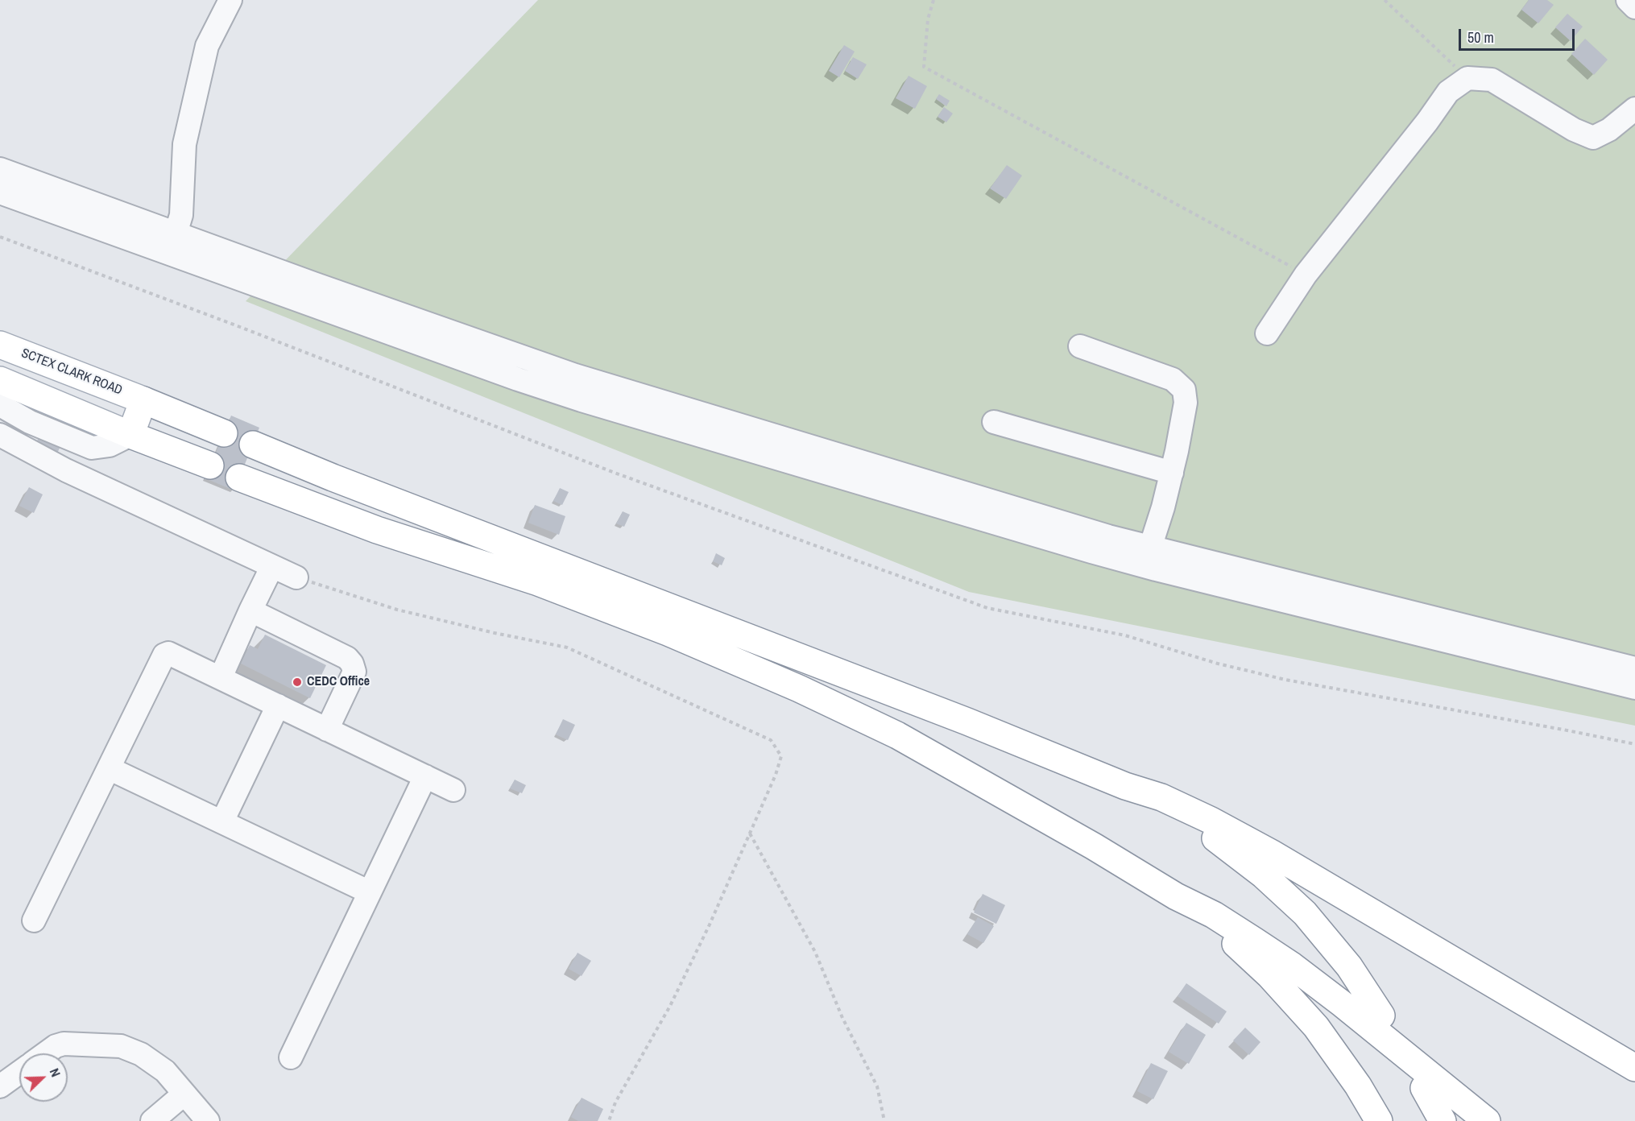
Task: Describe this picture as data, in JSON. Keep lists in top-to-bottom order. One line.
{"streets":{"main road":["SCTEX CLARK ROAD"]},"places":["CEDC Office"],"scale_bar":"50 m","north":"top right"}
